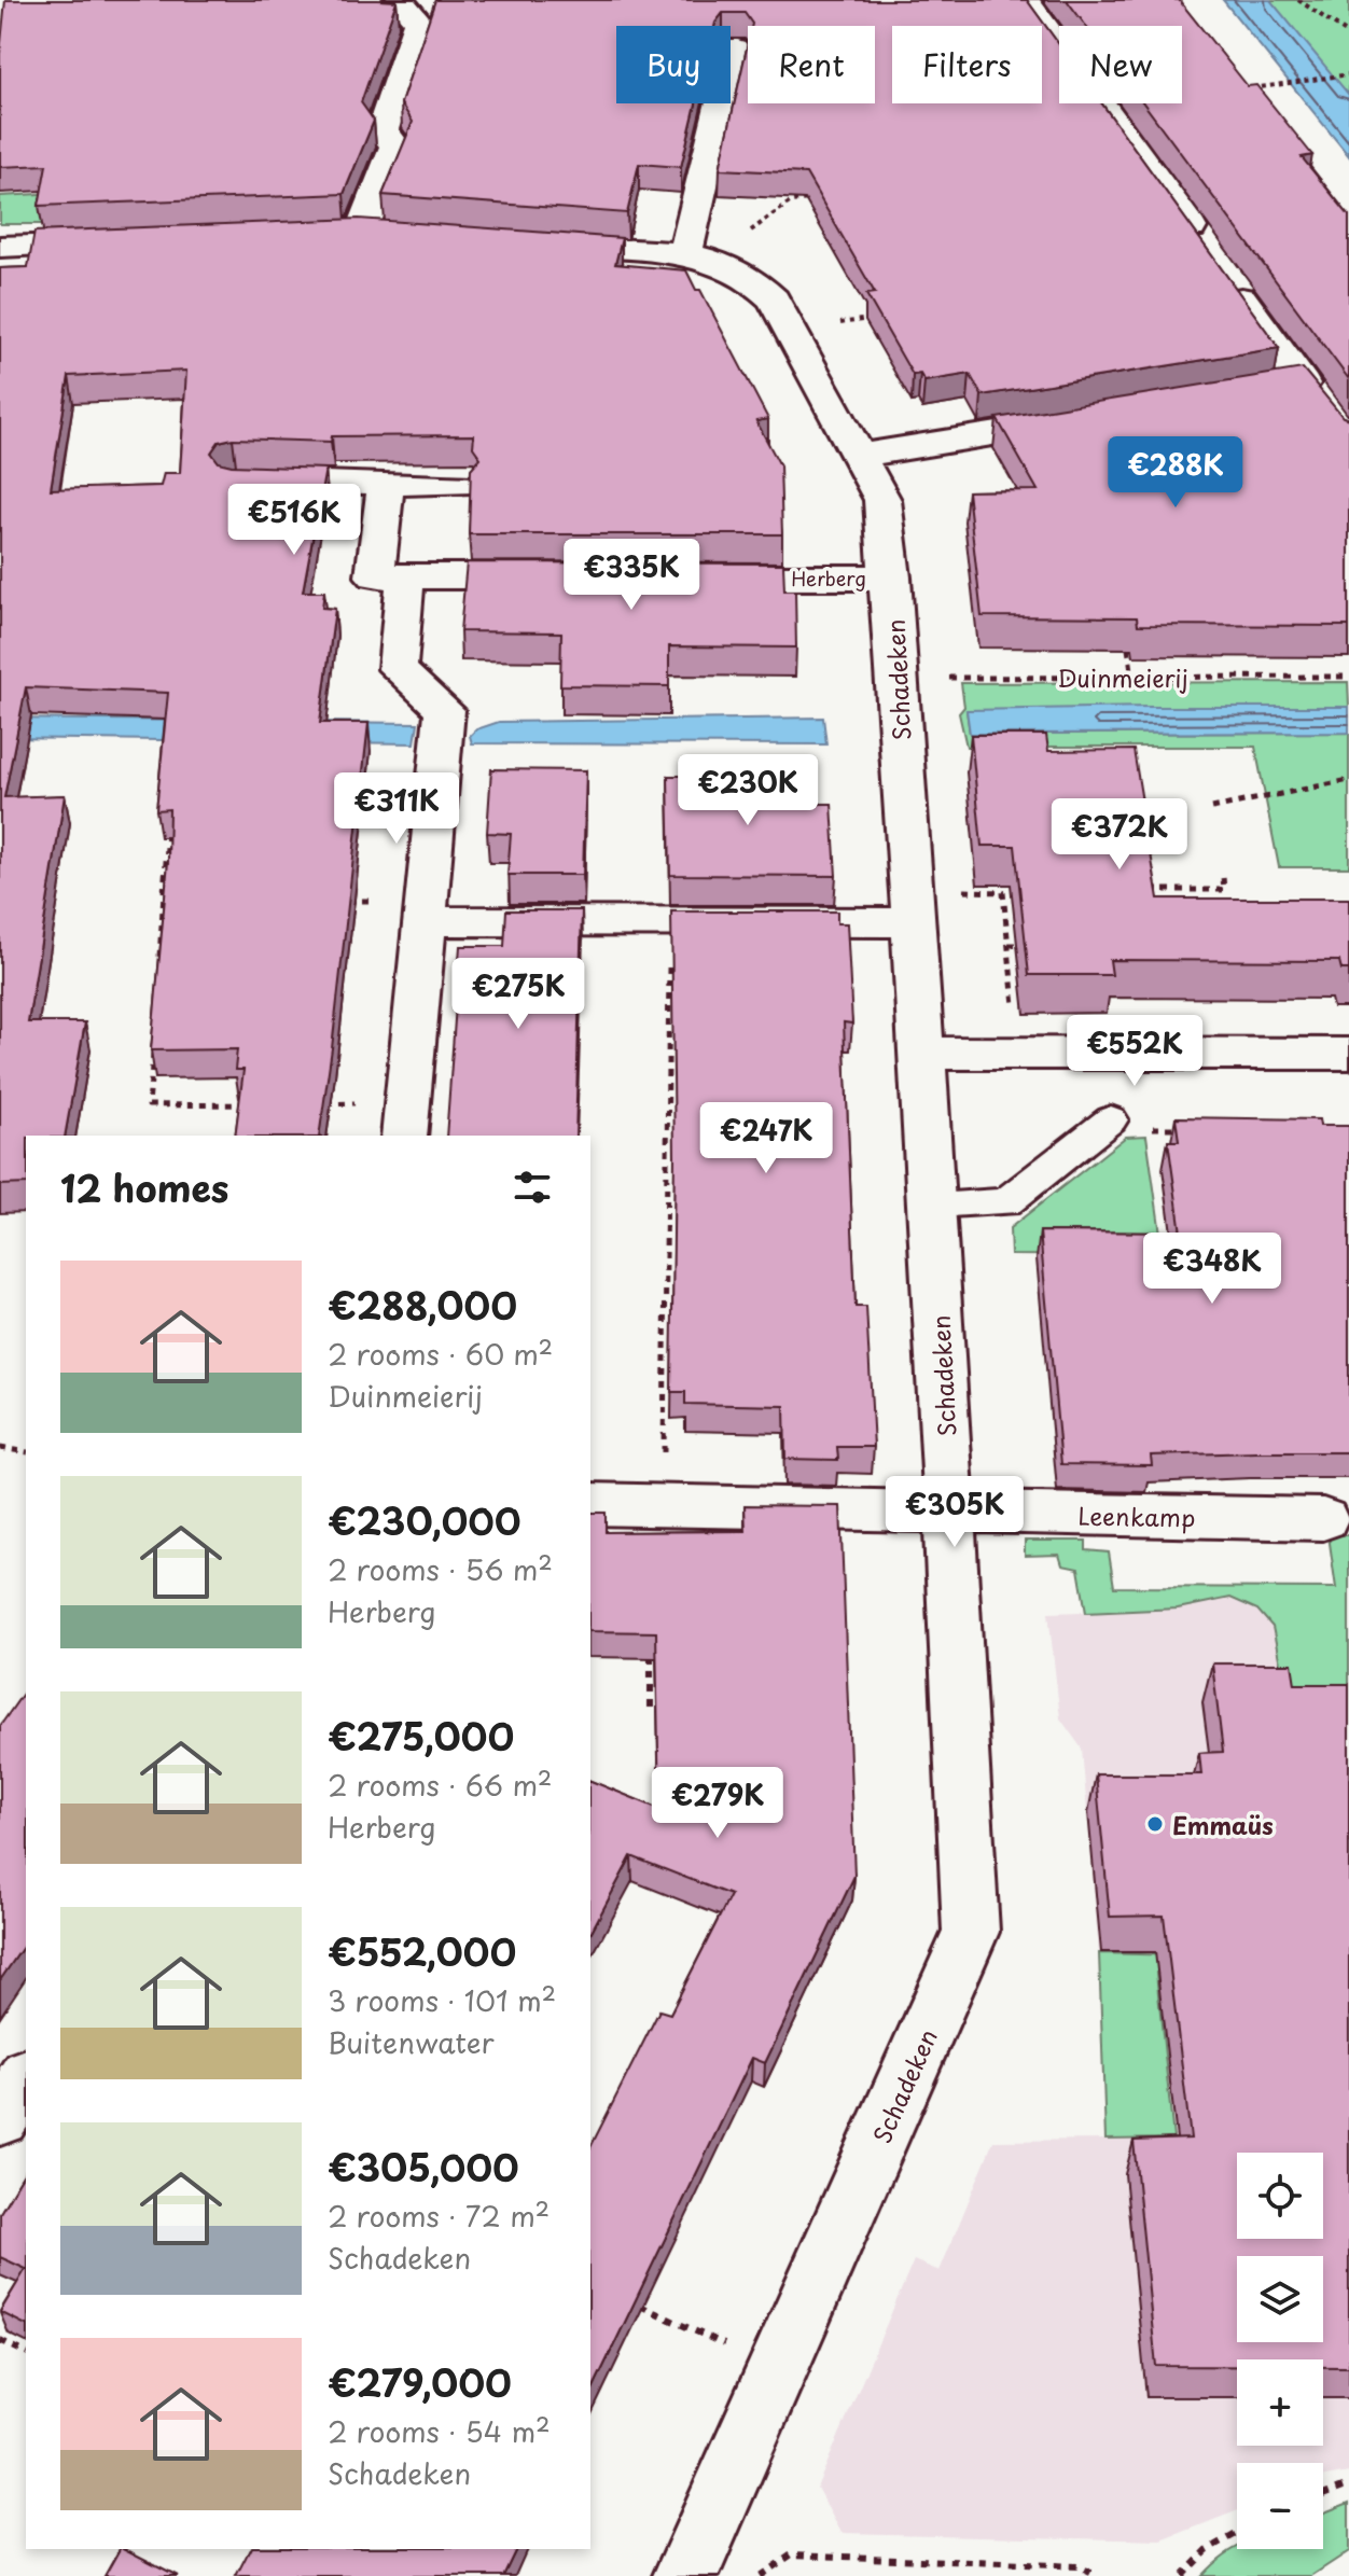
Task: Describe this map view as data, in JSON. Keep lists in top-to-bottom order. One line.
{"streets":{"street":["Herberg","Schadeken","Leenkamp"],"path":["Duinmeierij"]},"crossings":[["Herberg","Schadeken"],["Duinmeierij","Schadeken"],["Schadeken","Leenkamp"]],"places":["Emmaüs"],"page":{"chip":["Buy","Rent","Filters","New"],"price":["€288K","€516K","€335K","€230K","€311K","€372K","€275K","€552K","€247K","€348K","€305K","€279K"],"heading":"12 homes","list":[{"name":"€288,000","note":"2 rooms · 60 m² · Duinmeierij"},{"name":"€230,000","note":"2 rooms · 56 m² · Herberg"},{"name":"€275,000","note":"2 rooms · 66 m² · Herberg"},{"name":"€552,000","note":"3 rooms · 101 m² · Buitenwater"},{"name":"€305,000","note":"2 rooms · 72 m² · Schadeken"},{"name":"€279,000","note":"2 rooms · 54 m² · Schadeken"}],"map_buttons":["+","−"]}}
